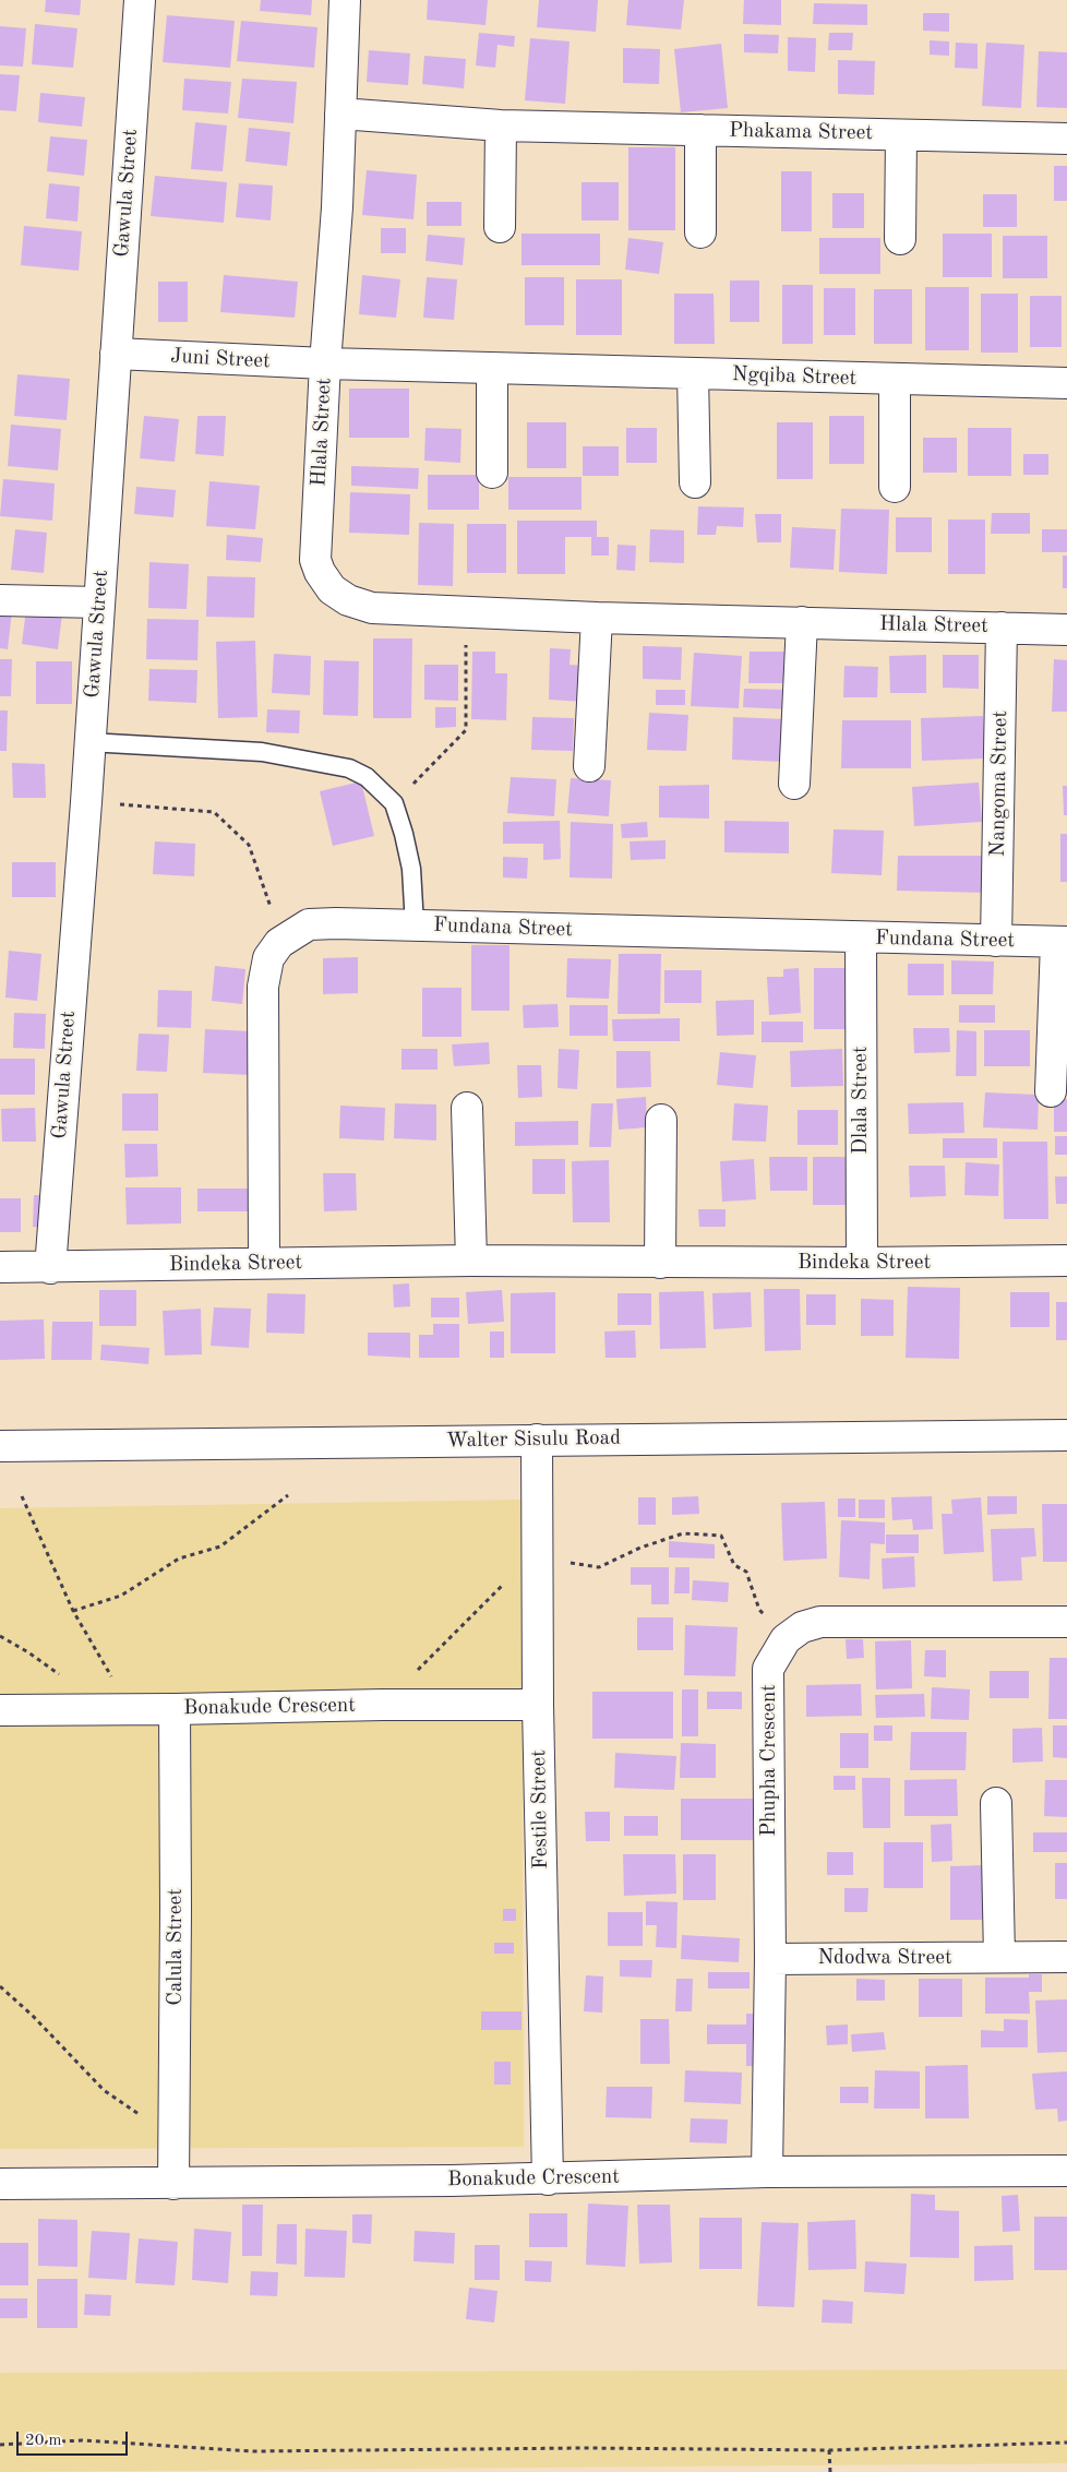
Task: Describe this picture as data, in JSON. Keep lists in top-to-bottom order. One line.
{"streets":{"street":["Phakama Street","Gawula Street","Juni Street","Ngqiba Street","Hlala Street","Nangoma Street","Fundana Street","Dlala Street","Bindeka Street","Walter Sisulu Road","Bonakude Crescent","Phupha Crescent","Festile Street","Calula Street","Ndodwa Street"]},"crossings":[["Phakama Street","Hlala Street"],["Gawula Street","Juni Street"],["Gawula Street","Bindeka Street"],["Juni Street","Ngqiba Street"],["Juni Street","Hlala Street"],["Ngqiba Street","Hlala Street"],["Hlala Street","Nangoma Street"],["Nangoma Street","Fundana Street"],["Fundana Street","Dlala Street"],["Fundana Street","Bindeka Street"],["Dlala Street","Bindeka Street"],["Walter Sisulu Road","Festile Street"],["Bonakude Crescent","Phupha Crescent"],["Bonakude Crescent","Festile Street"],["Bonakude Crescent","Calula Street"],["Phupha Crescent","Ndodwa Street"]],"scale_bar":"20 m"}
